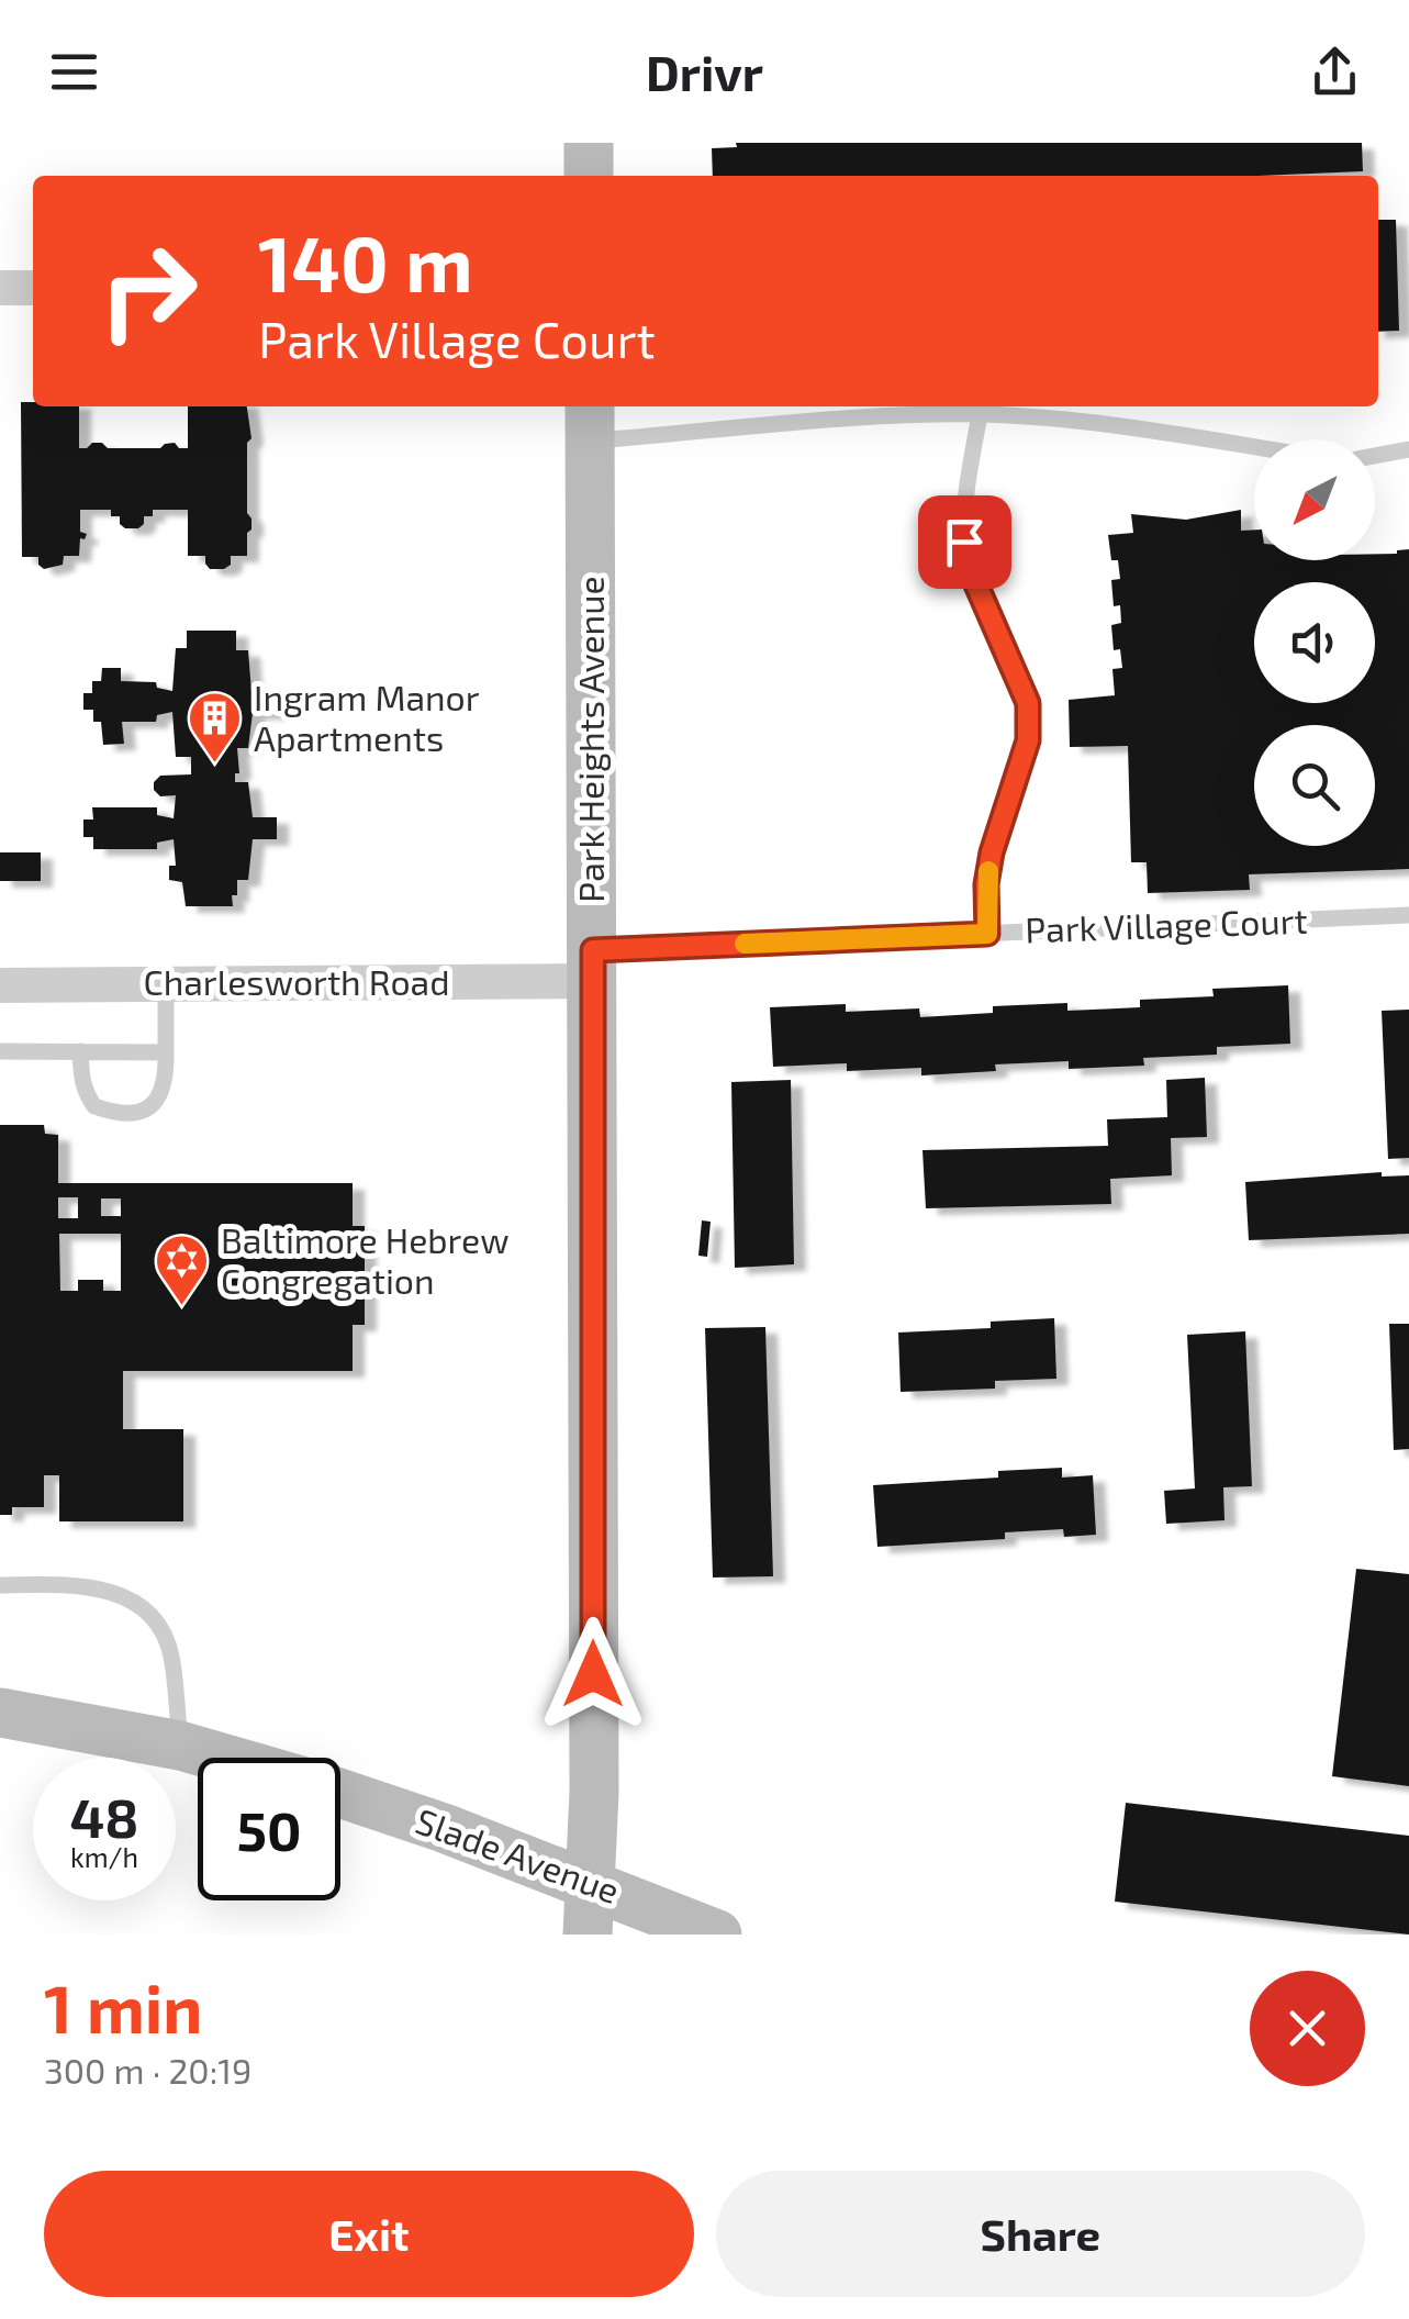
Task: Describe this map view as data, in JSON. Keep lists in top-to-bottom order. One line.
{"streets":{"main road":["Park Heights Avenue","Slade Avenue"],"street":["Charlesworth Road"],"lane":["Park Village Court"]},"crossings":[["Park Heights Avenue","Park Village Court"],["Park Heights Avenue","Charlesworth Road"],["Park Heights Avenue","Slade Avenue"],["Park Village Court","Charlesworth Road"]],"places":{"building":["Ingram Manor Apartments"],"synagogue":["Baltimore Hebrew Congregation"]},"north":"bottom left","page":{"header":"Drivr","turn":["140 m","Park Village Court"],"speed":"48 km/h","limit":"50","heading":["1 min","300 m · 20:19"],"buttons":["Exit","Share"]}}
